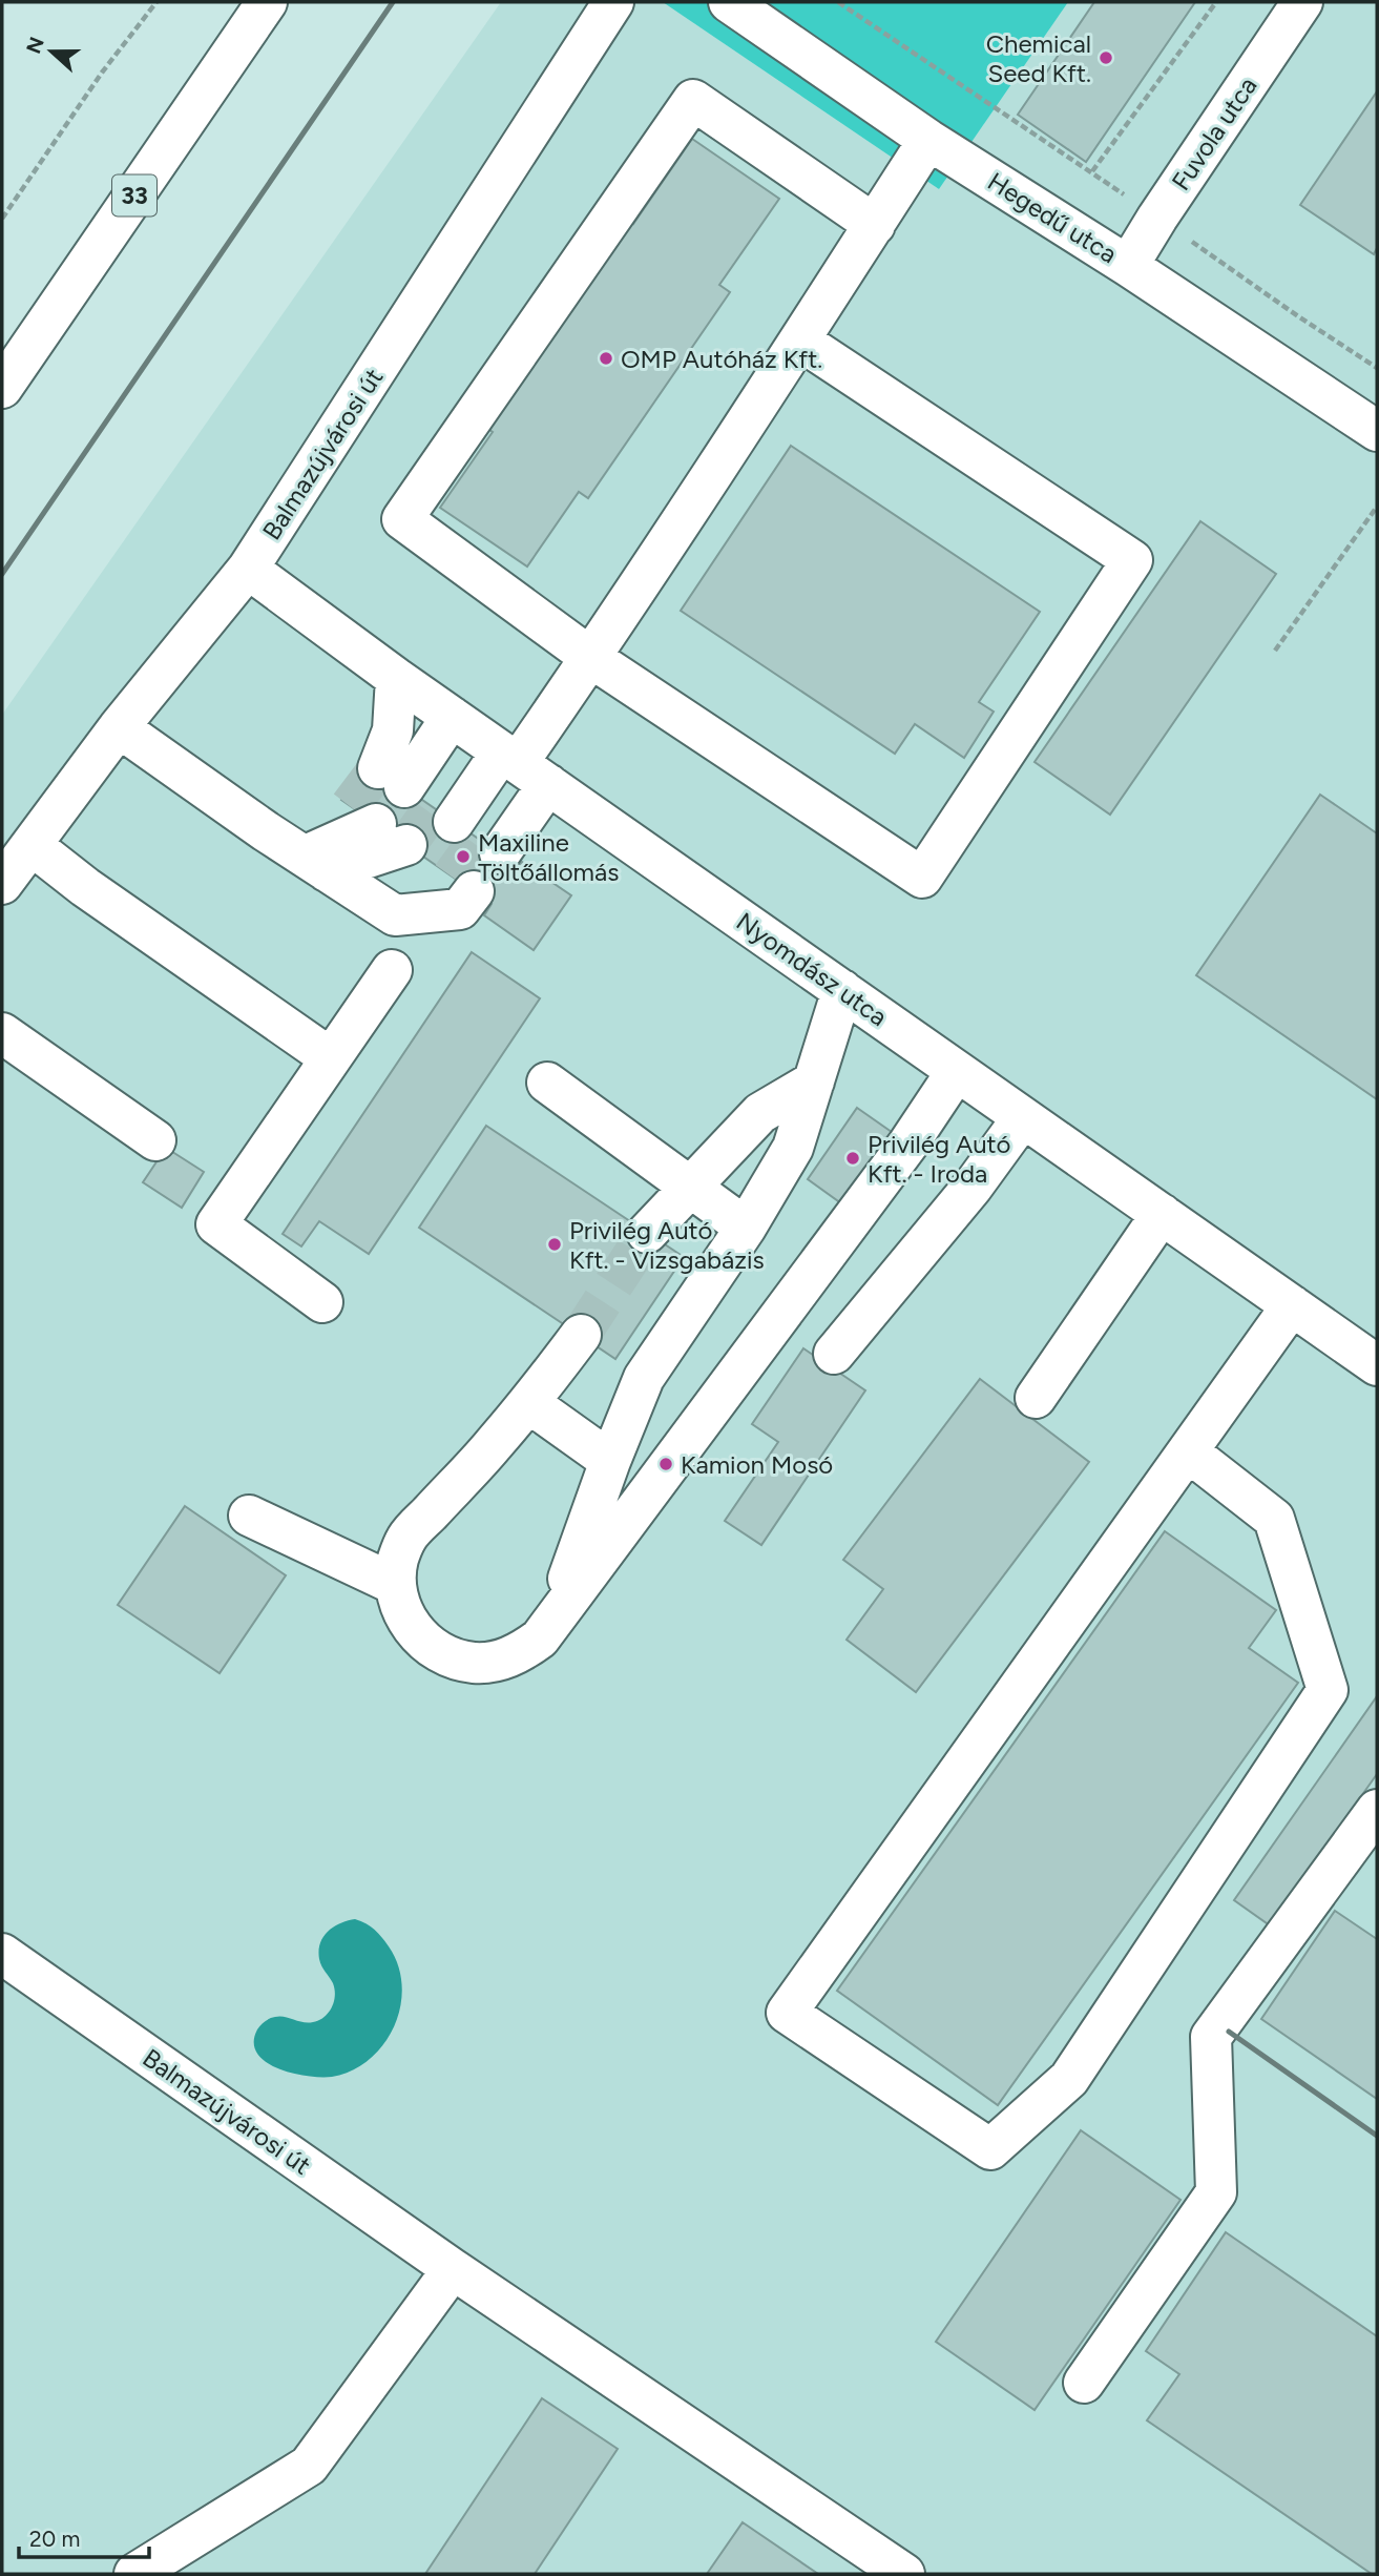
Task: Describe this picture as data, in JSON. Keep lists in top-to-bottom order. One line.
{"streets":{"street":["Fuvola utca","33","Hegedű utca","Balmazújvárosi út","Nyomdász utca"]},"crossings":[["Fuvola utca","Hegedű utca"],["Balmazújvárosi út","Nyomdász utca"]],"places":["Chemical Seed Kft.","OMP Autóház Kft.","Maxiline Töltőállomás","Privilég Autó Kft. - Iroda","Privilég Autó Kft. - Vizsgabázis","Kamion Mosó"],"scale_bar":"20 m","north":"left"}
